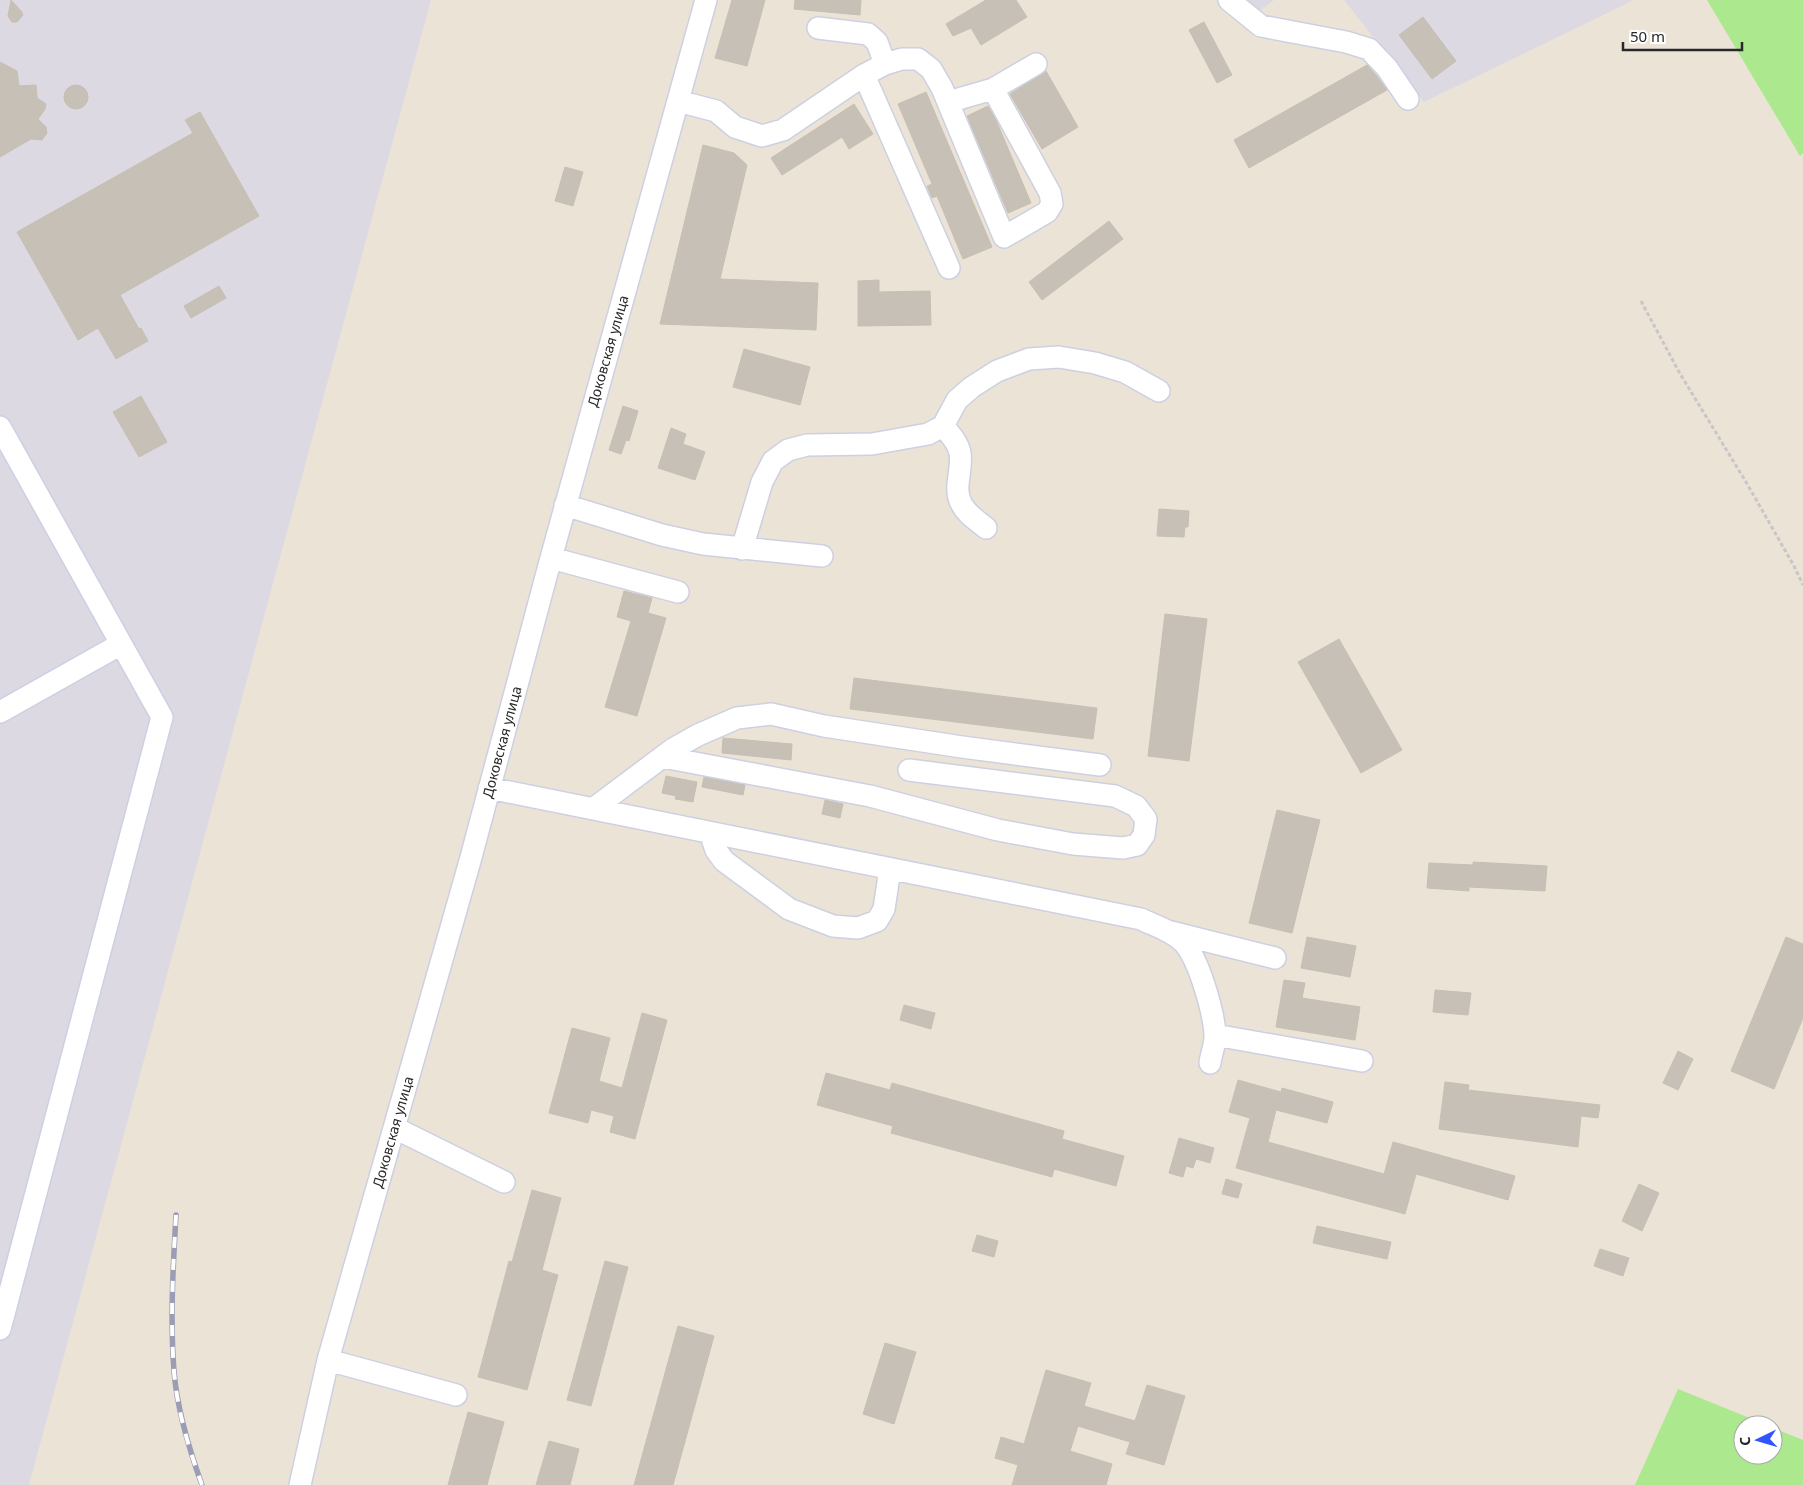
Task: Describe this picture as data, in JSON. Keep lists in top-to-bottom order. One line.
{"streets":{"street":["Доковская улица"]},"scale_bar":"50 m","north":"left"}
